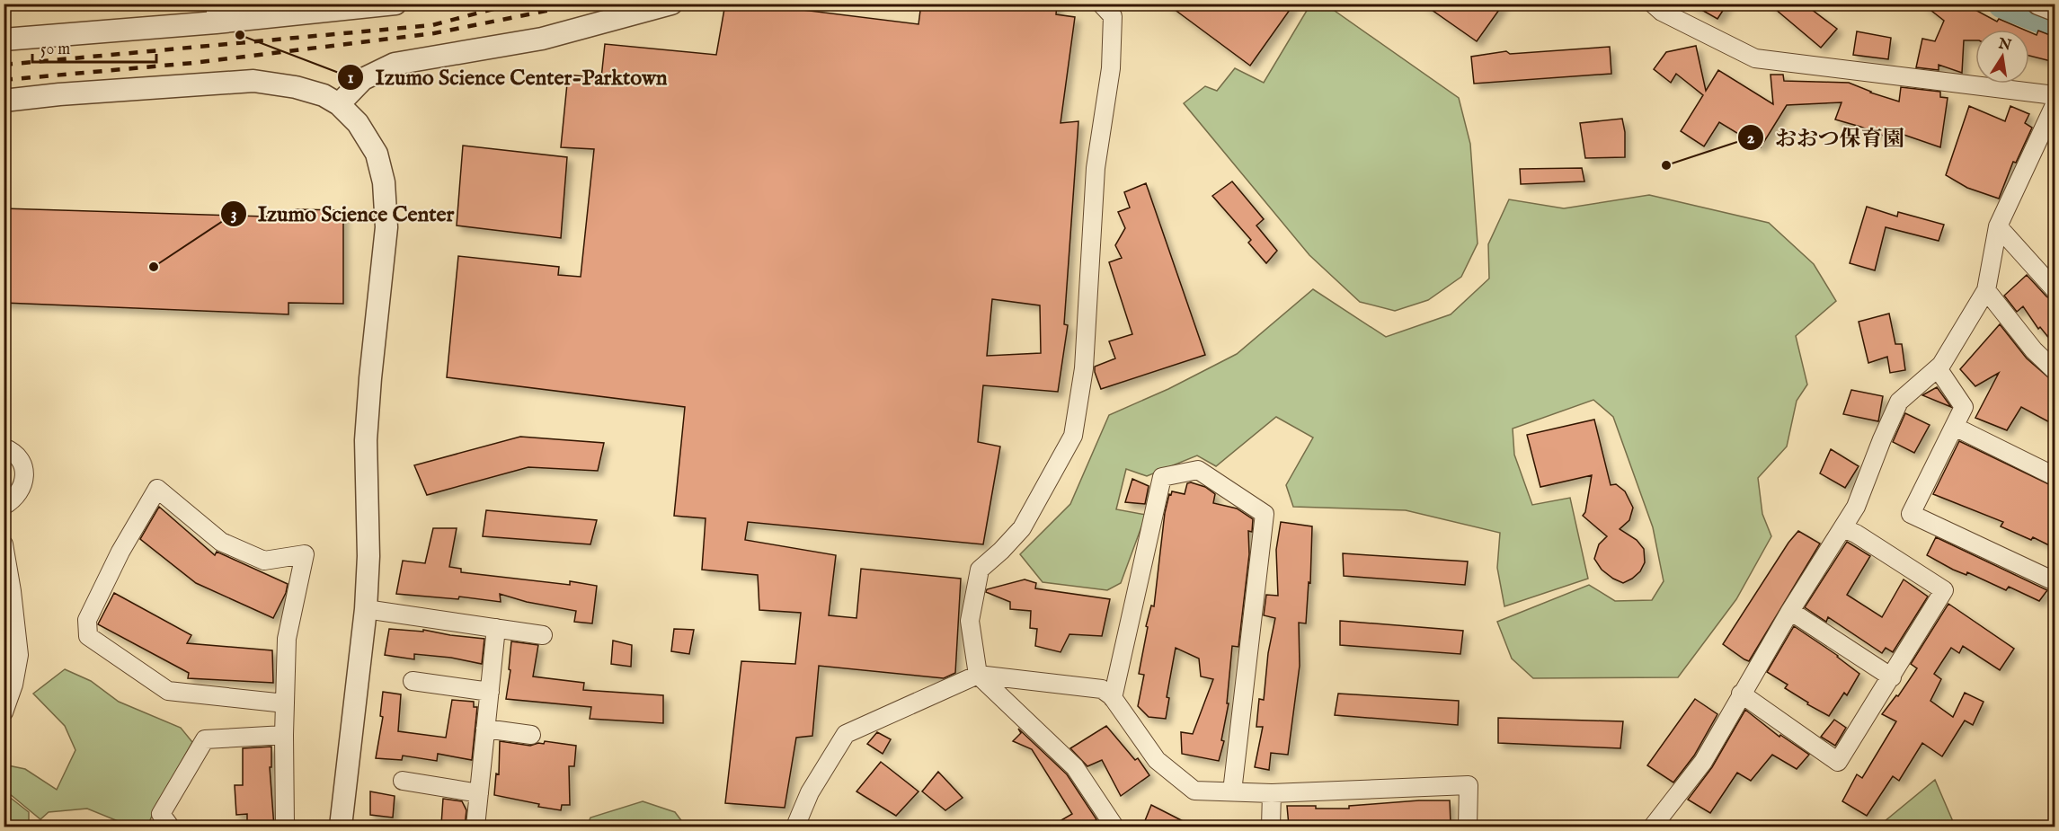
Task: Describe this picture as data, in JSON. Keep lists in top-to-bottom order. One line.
{"places":["Izumo Science Center-Parktown","おおつ保育園","Izumo Science Center"],"scale_bar":"50 m","north":"top"}
